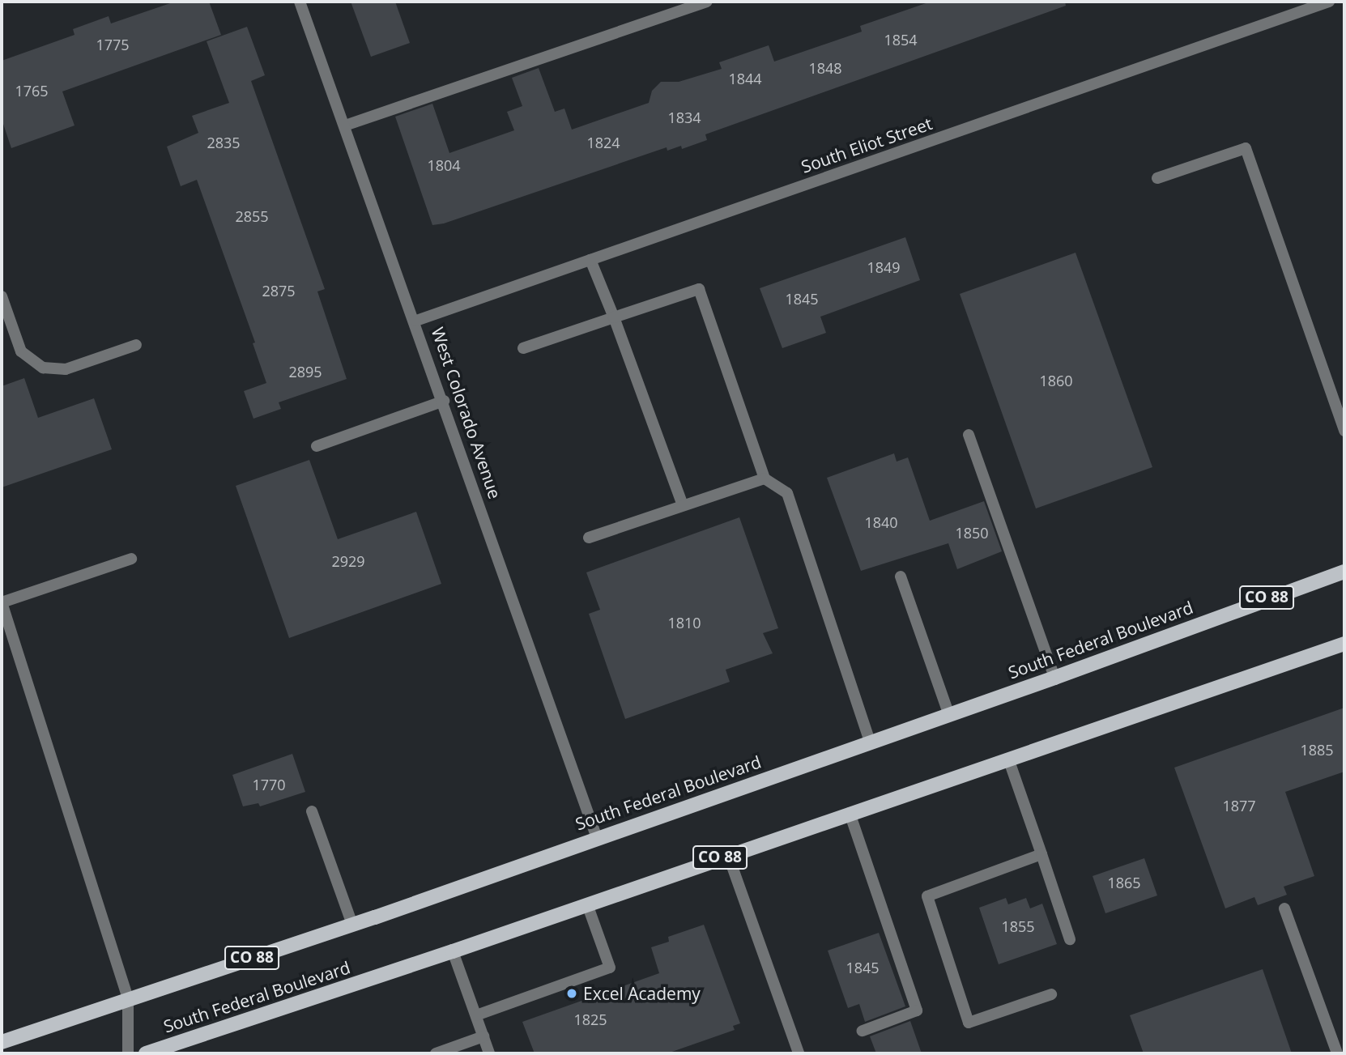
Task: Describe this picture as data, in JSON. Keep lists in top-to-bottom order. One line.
{"streets":{"main road":["CO 88","South Federal Boulevard"],"street":["South Eliot Street","West Colorado Avenue"]},"crossings":[["South Eliot Street","West Colorado Avenue"],["West Colorado Avenue","South Federal Boulevard"]],"places":["Excel Academy"],"house_numbers":["1854","1775","1848","1844","1765","1834","2835","1824","1804","2855","1849","2875","1845","2895","1860","1840","1850","2929","1810","1885","1770","1877","1865","1855","1845","1825"]}
